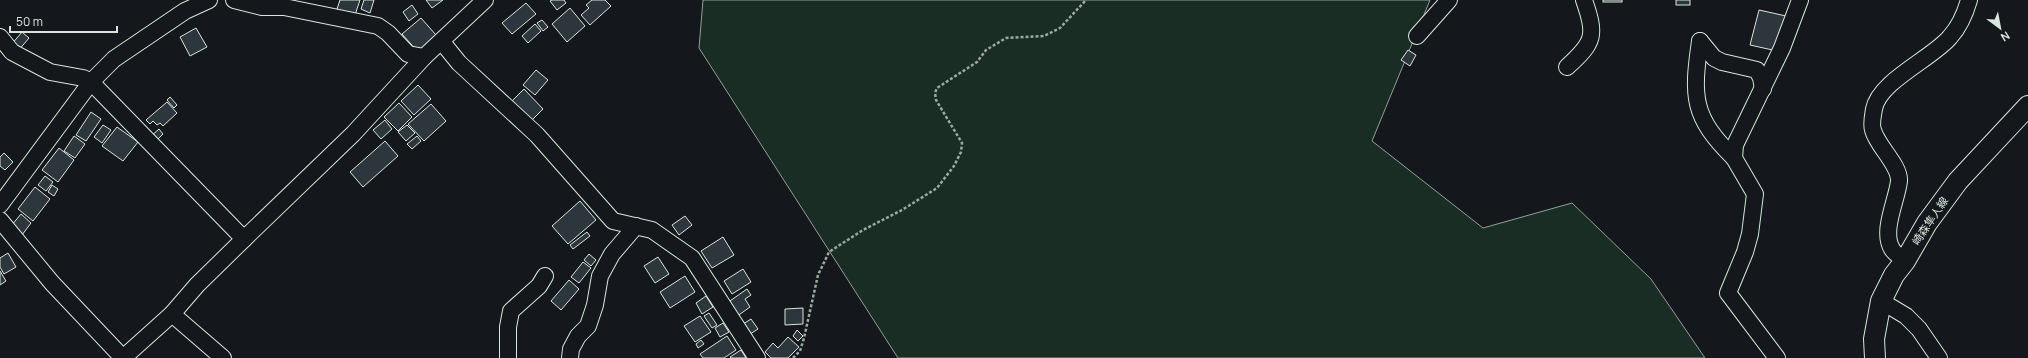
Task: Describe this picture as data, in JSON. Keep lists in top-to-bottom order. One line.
{"streets":{"main road":["崎森隼人線"]},"scale_bar":"50 m","north":"bottom right"}
